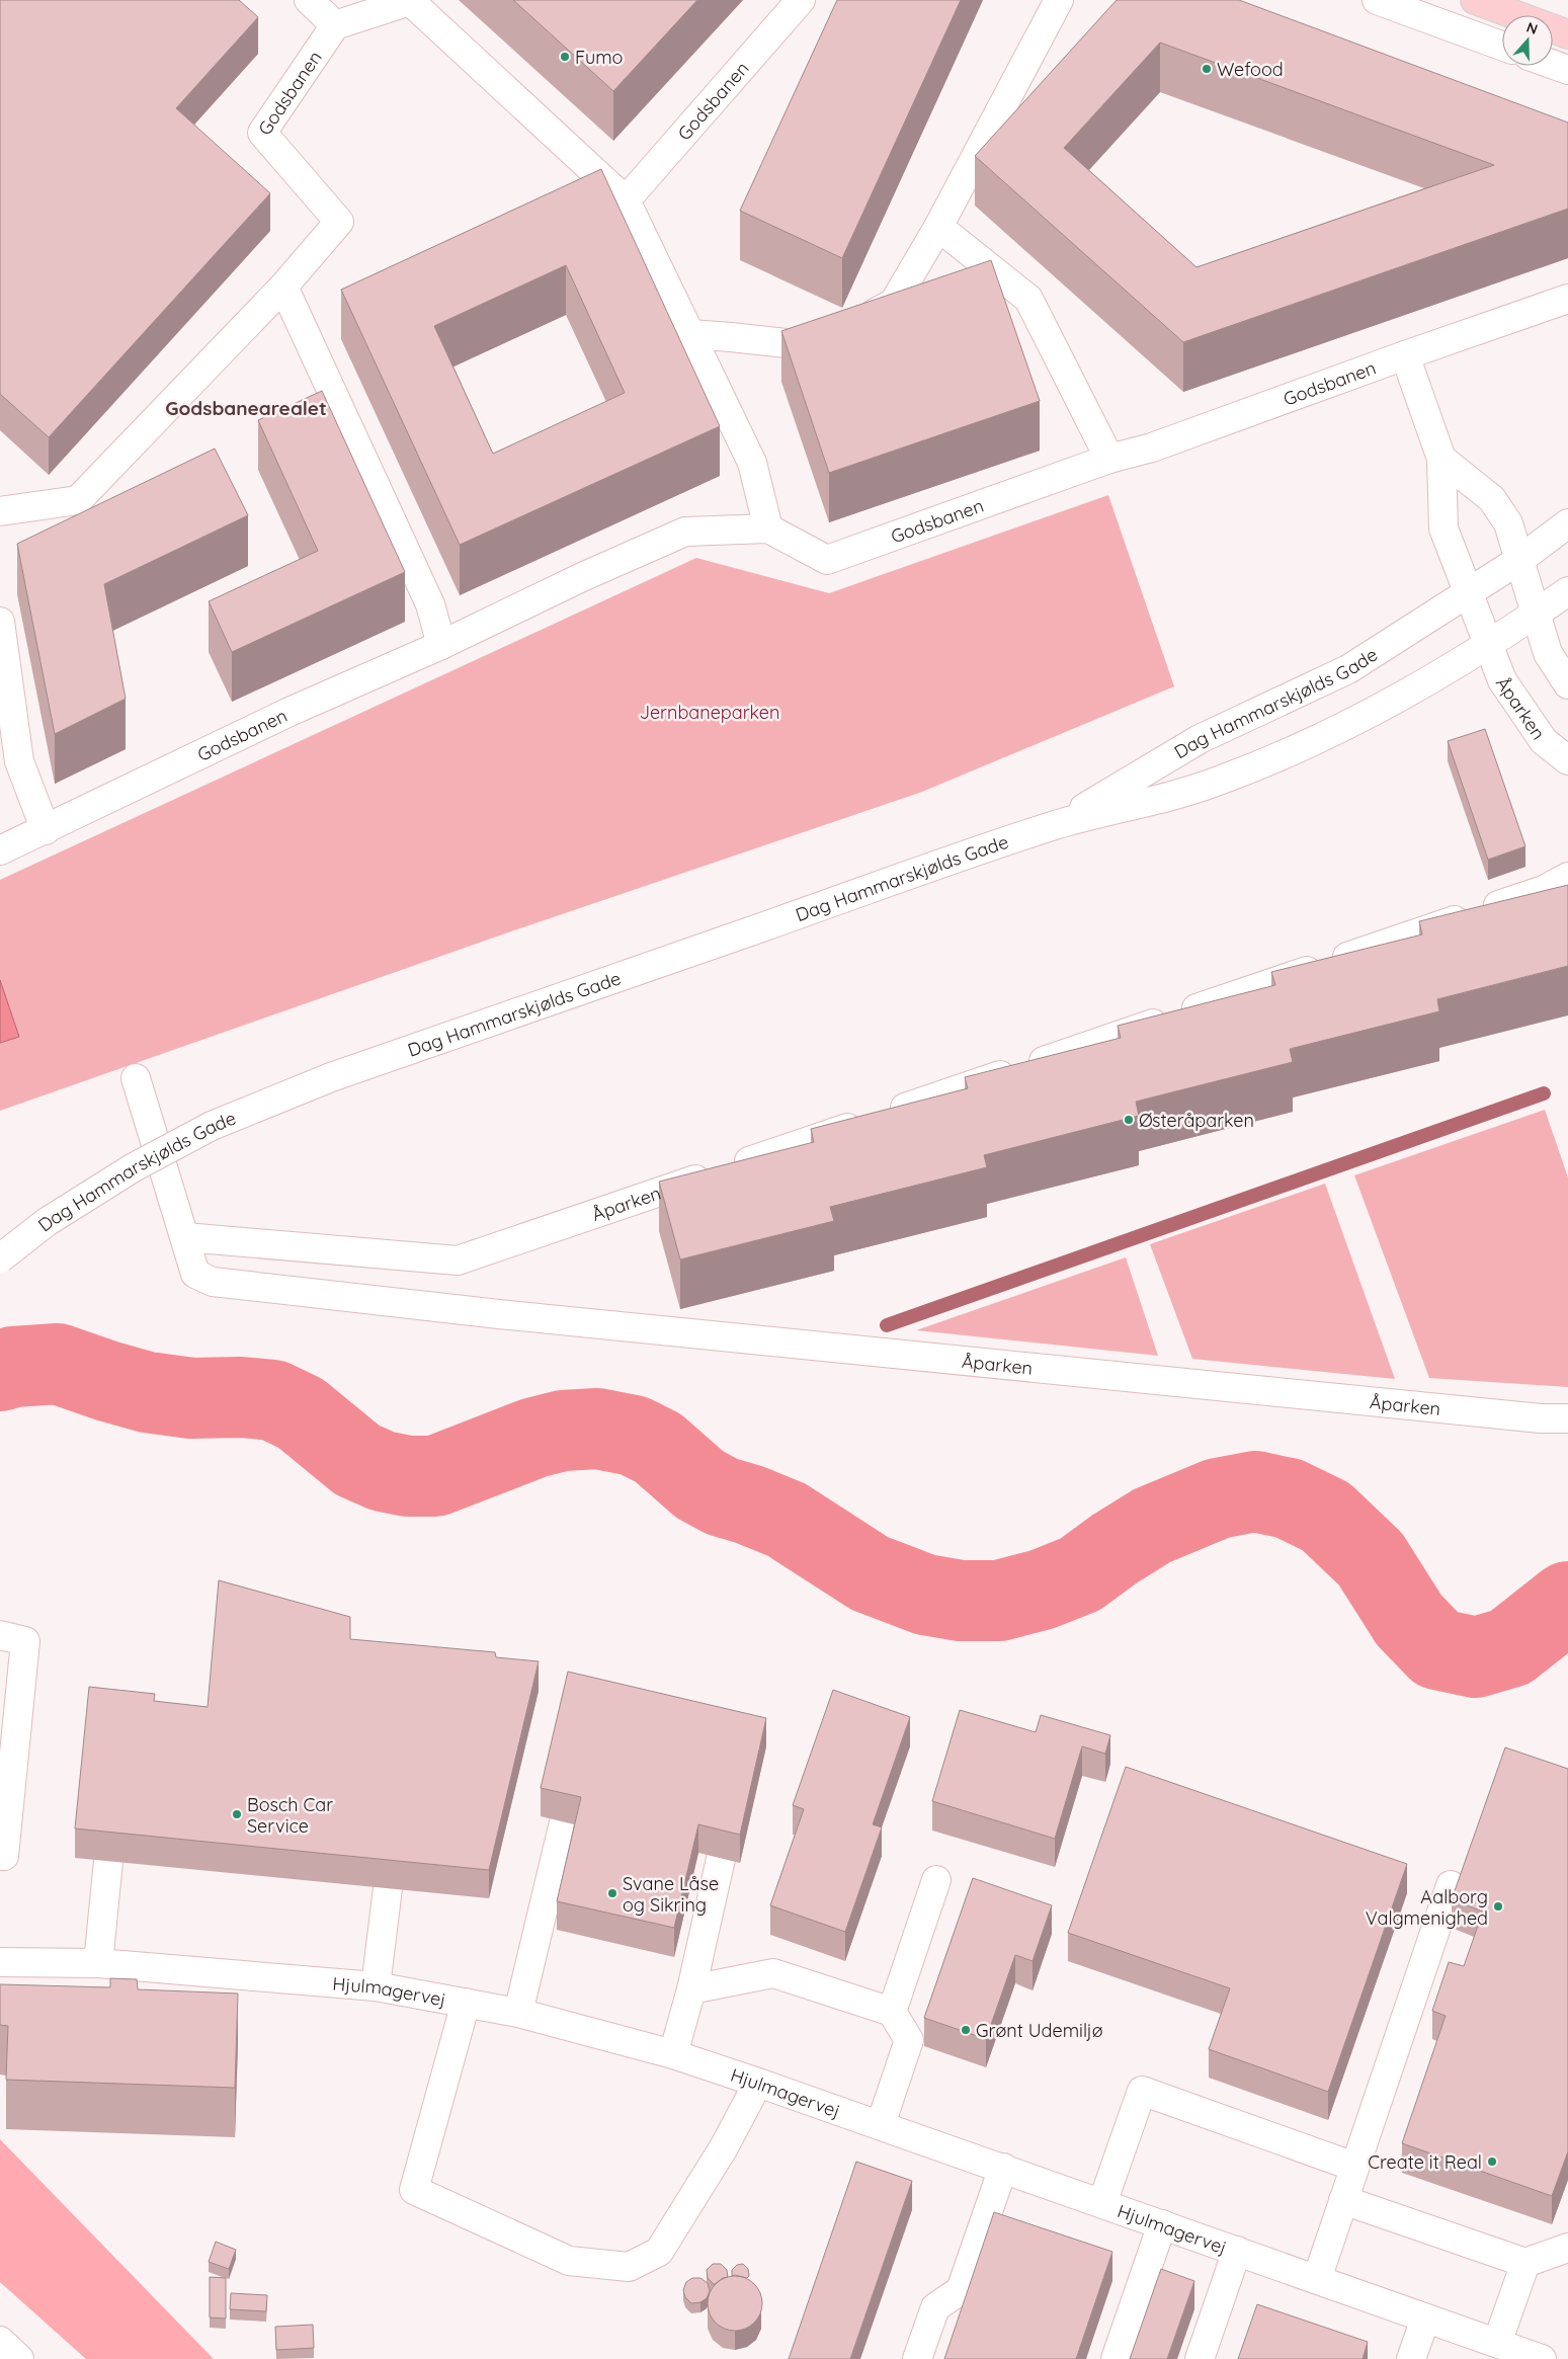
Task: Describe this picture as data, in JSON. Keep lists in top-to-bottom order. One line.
{"streets":{"street":["Godsbanen","Dag Hammarskjølds Gade","Åparken","Hjulmagervej"]},"crossings":[["Dag Hammarskjølds Gade","Åparken"]],"districts":["Godsbanearealet"],"parks":["Jernbaneparken"],"places":["Fumo","Wefood","Østeråparken","Bosch Car Service","Svane Låse og Sikring","Aalborg Valgmenighed","Grønt Udemiljø","Create it Real"],"north":"top"}
